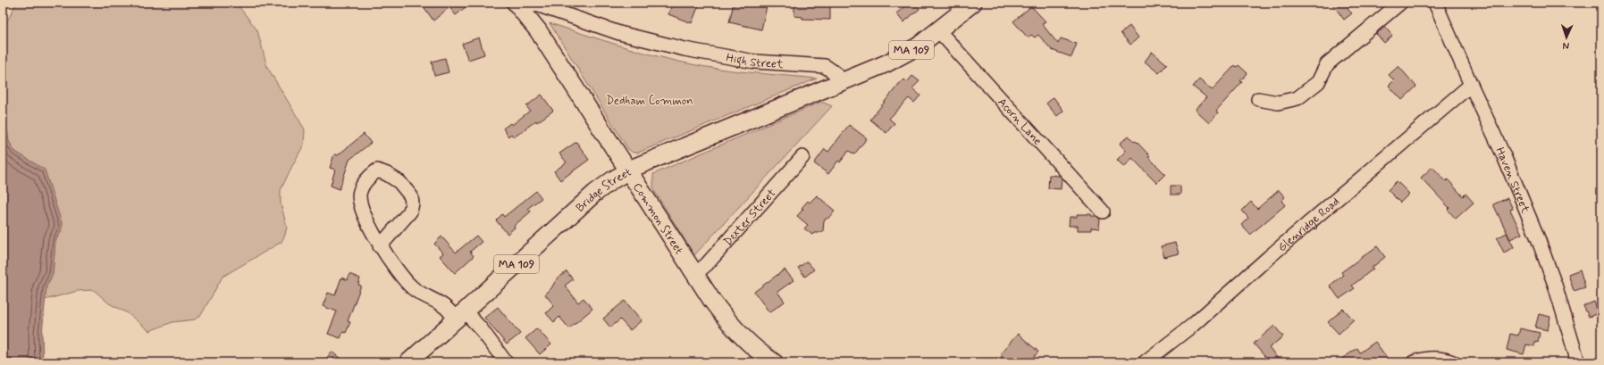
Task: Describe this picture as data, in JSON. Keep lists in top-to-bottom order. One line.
{"streets":{"main road":["MA 109","Bridge Street","Common Street"],"street":["High Street","Acorn Lane","Haven Street","Dexter Street","Glenridge Road"]},"crossings":[["MA 109","High Street"],["MA 109","Acorn Lane"],["MA 109","Bridge Street"],["High Street","Bridge Street"],["High Street","Common Street"],["Haven Street","Glenridge Road"],["Bridge Street","Common Street"],["Dexter Street","Common Street"]],"parks":["Dedham Common"],"north":"bottom"}
